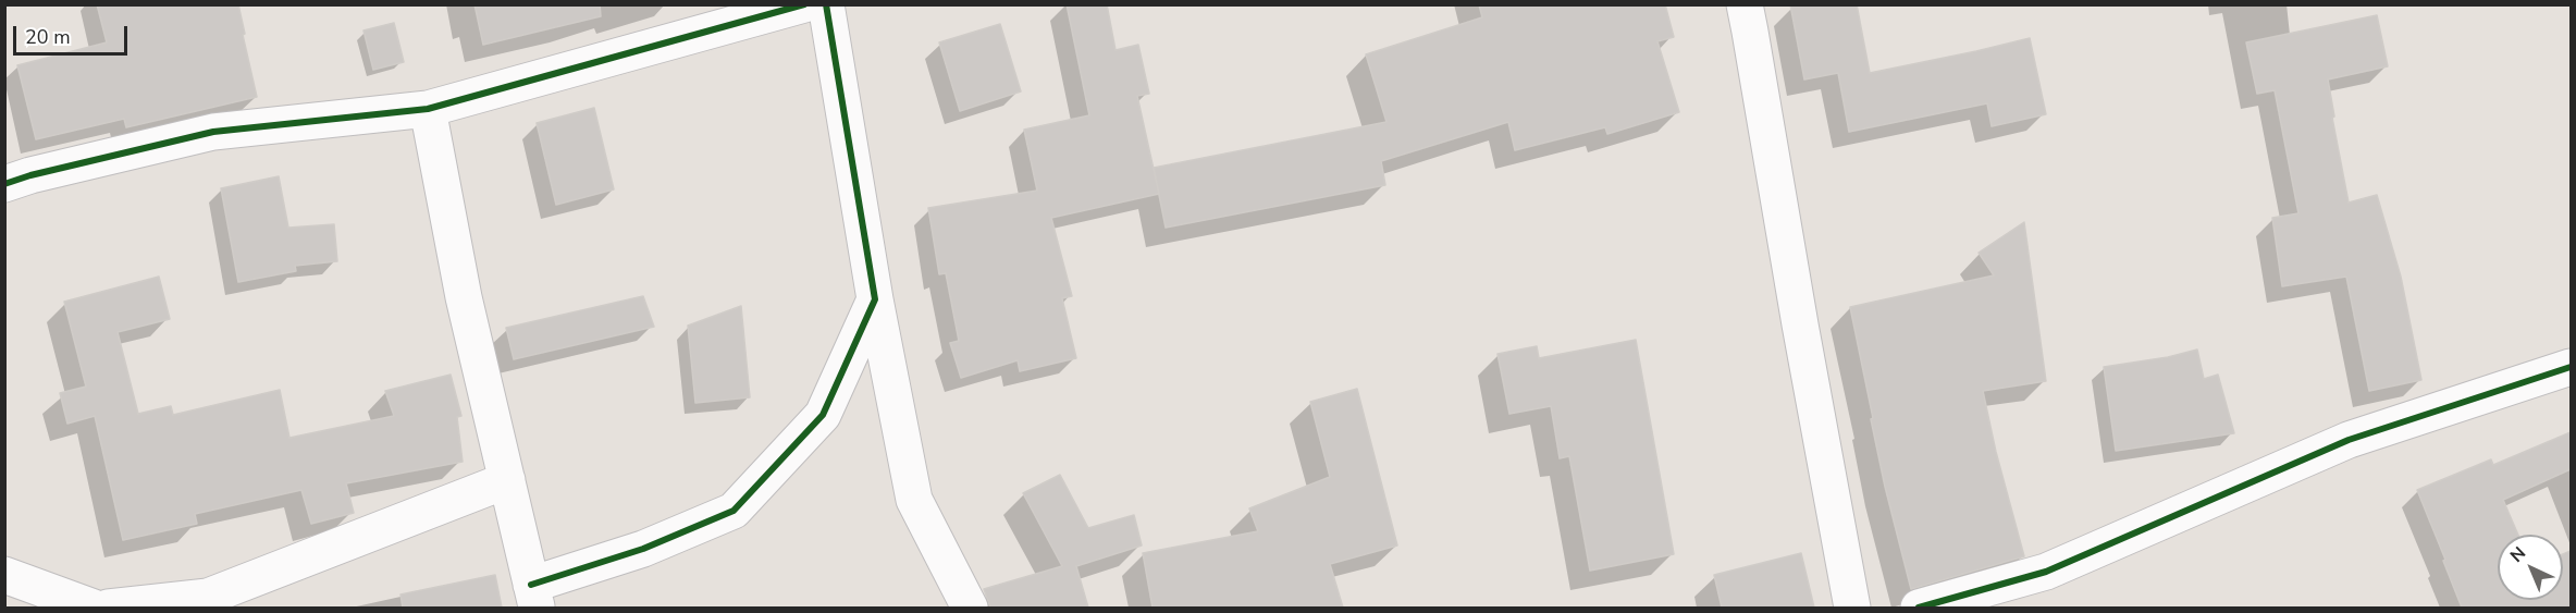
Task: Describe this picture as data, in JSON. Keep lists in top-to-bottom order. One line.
{"scale_bar":"20 m","north":"top left"}
